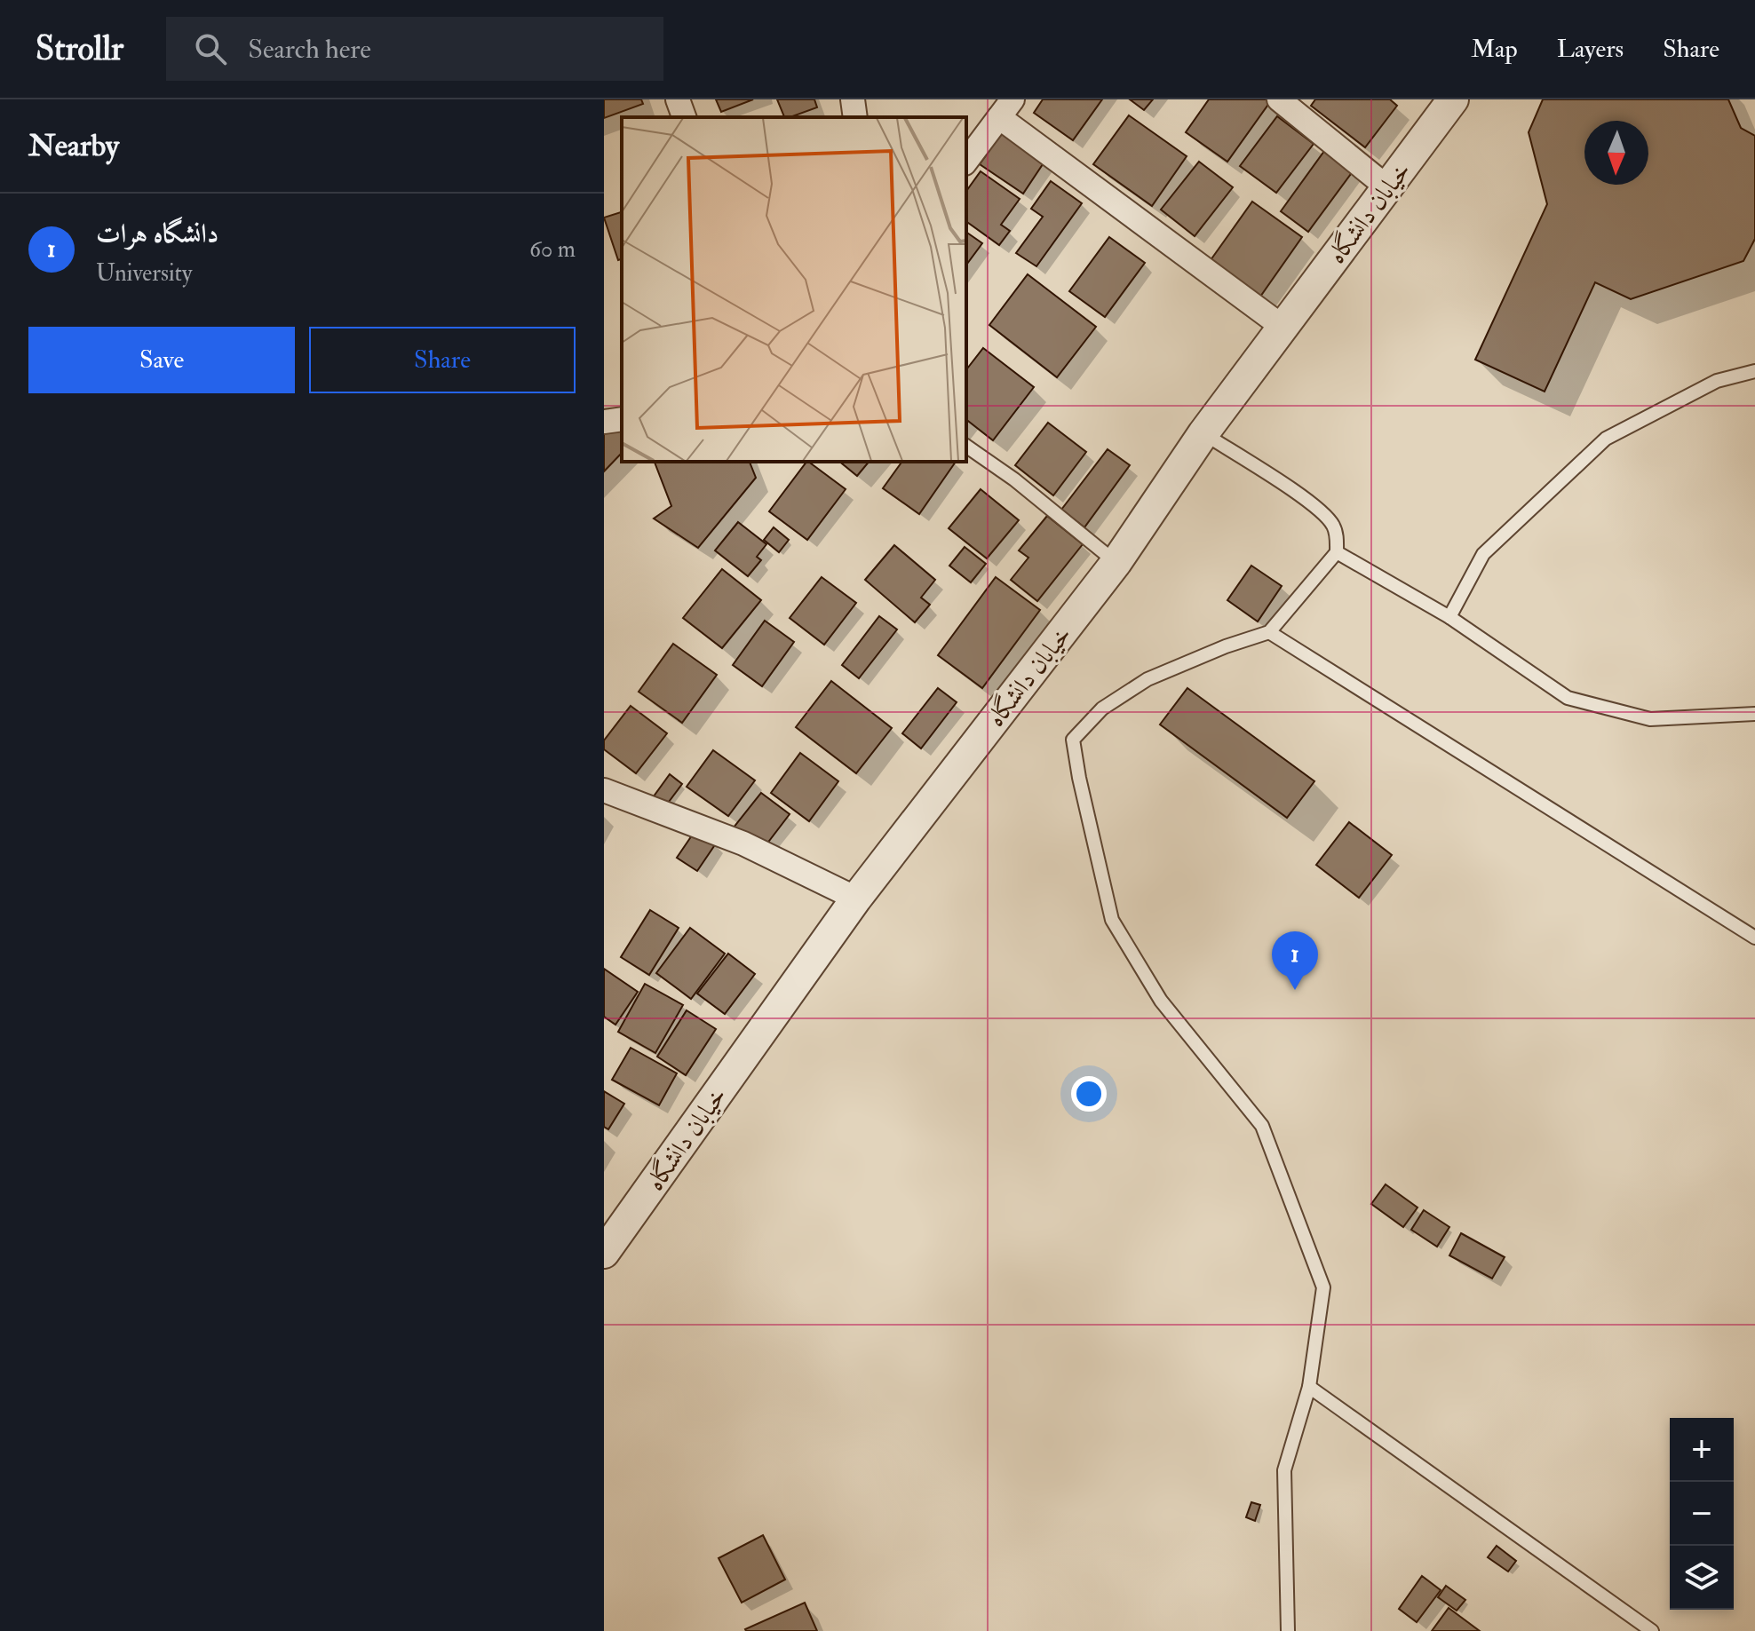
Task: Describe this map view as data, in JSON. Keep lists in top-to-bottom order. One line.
{"streets":{"street":["خیابان دانشگاه"]},"north":"bottom","page":{"header":"Strollr","search":"Search here","nav":["Map","Layers","Share"],"heading":"Nearby","list":[{"mark":"1","name":"دانشگاه هرات","note":"University","value":"60 m"}],"buttons":["Save","Share"],"pins":"1","map_buttons":["+","−"]}}
